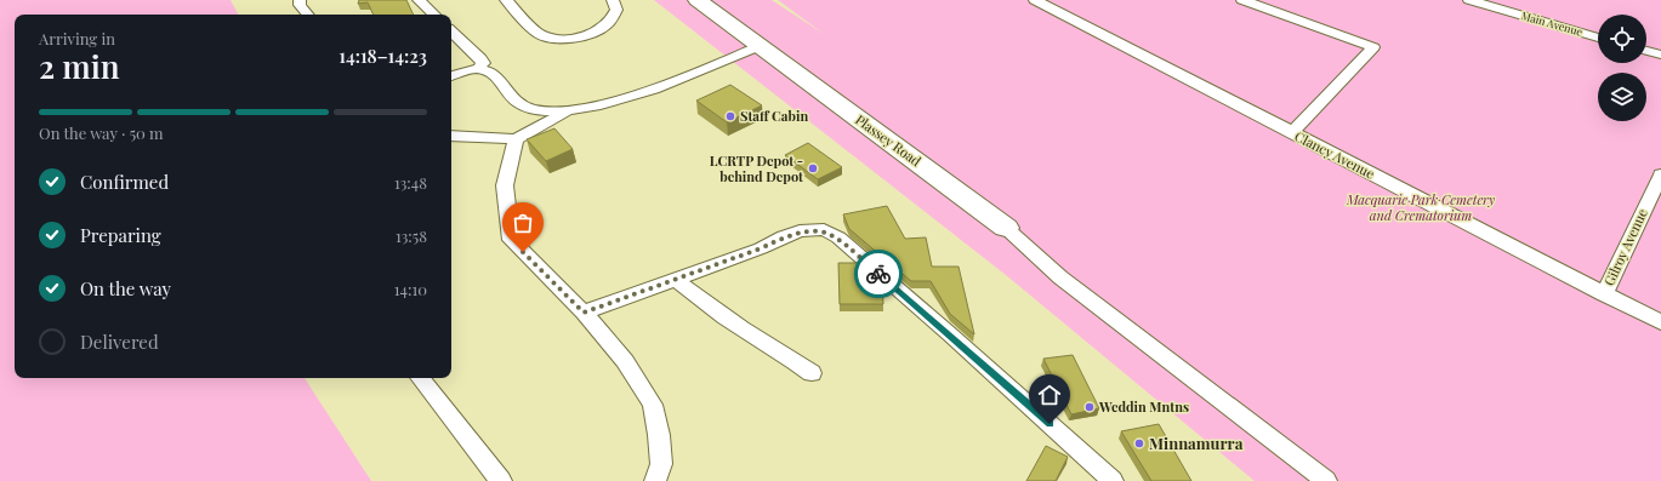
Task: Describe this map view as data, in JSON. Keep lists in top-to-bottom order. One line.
{"streets":{"street":["Plassey Road"],"lane":["Main Avenue","Clancy Avenue","Gilroy Avenue"]},"crossings":[["Clancy Avenue","Gilroy Avenue"]],"parks":["Macquarie Park Cemetery and Crematorium"],"places":["Staff Cabin","LCRTP Depot - behind Depot","Weddin Mntns","Minnamurra"],"page":{"heading":["2 min","Arriving in","14:18–14:23"],"bar":"On the way · 50 m","list":[["Confirmed","13:48"],["Preparing","13:58"],["On the way","14:10"],"Delivered"]}}
